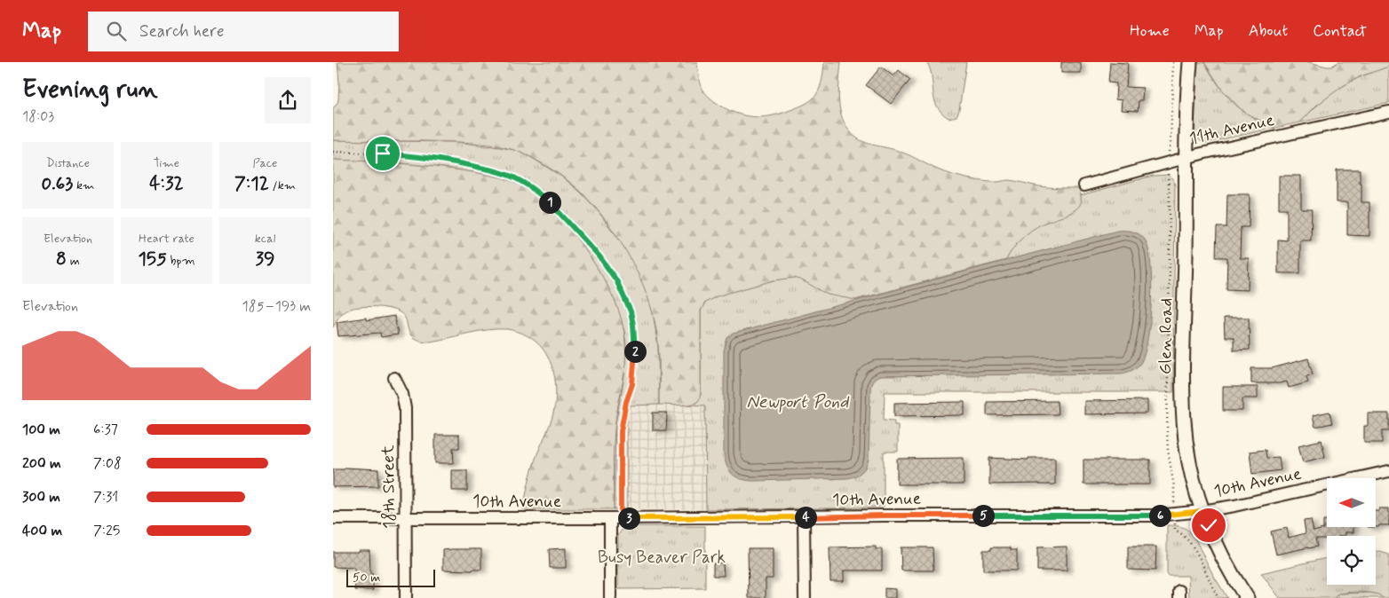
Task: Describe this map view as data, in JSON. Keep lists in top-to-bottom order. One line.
{"streets":{"street":["11th Avenue","Glen Road","10th Avenue","18th Street"]},"crossings":[["11th Avenue","Glen Road"],["Glen Road","10th Avenue"],["10th Avenue","18th Street"]],"water":["Newport Pond"],"parks":["Busy Beaver Park"],"scale_bar":"50 m","north":"left","page":{"header":"Map","search":"Search here","nav":["Home","Map","About","Contact"],"heading":["Evening run","18:03"],"stats":[["Distance","0.63 km"],["Time","4:32"],["Pace","7:12 /km"],["Elevation","8 m"],["Heart rate","155 bpm"],["kcal","39"]],"pins":["1","2","5","6","4","3"],"chart":["Elevation","185–193 m"],"list":[{"name":"100 m","note":"6:37"},{"name":"200 m","note":"7:08"},{"name":"300 m","note":"7:31"},{"name":"400 m","note":"7:25"}],"scale":"50 m"}}
